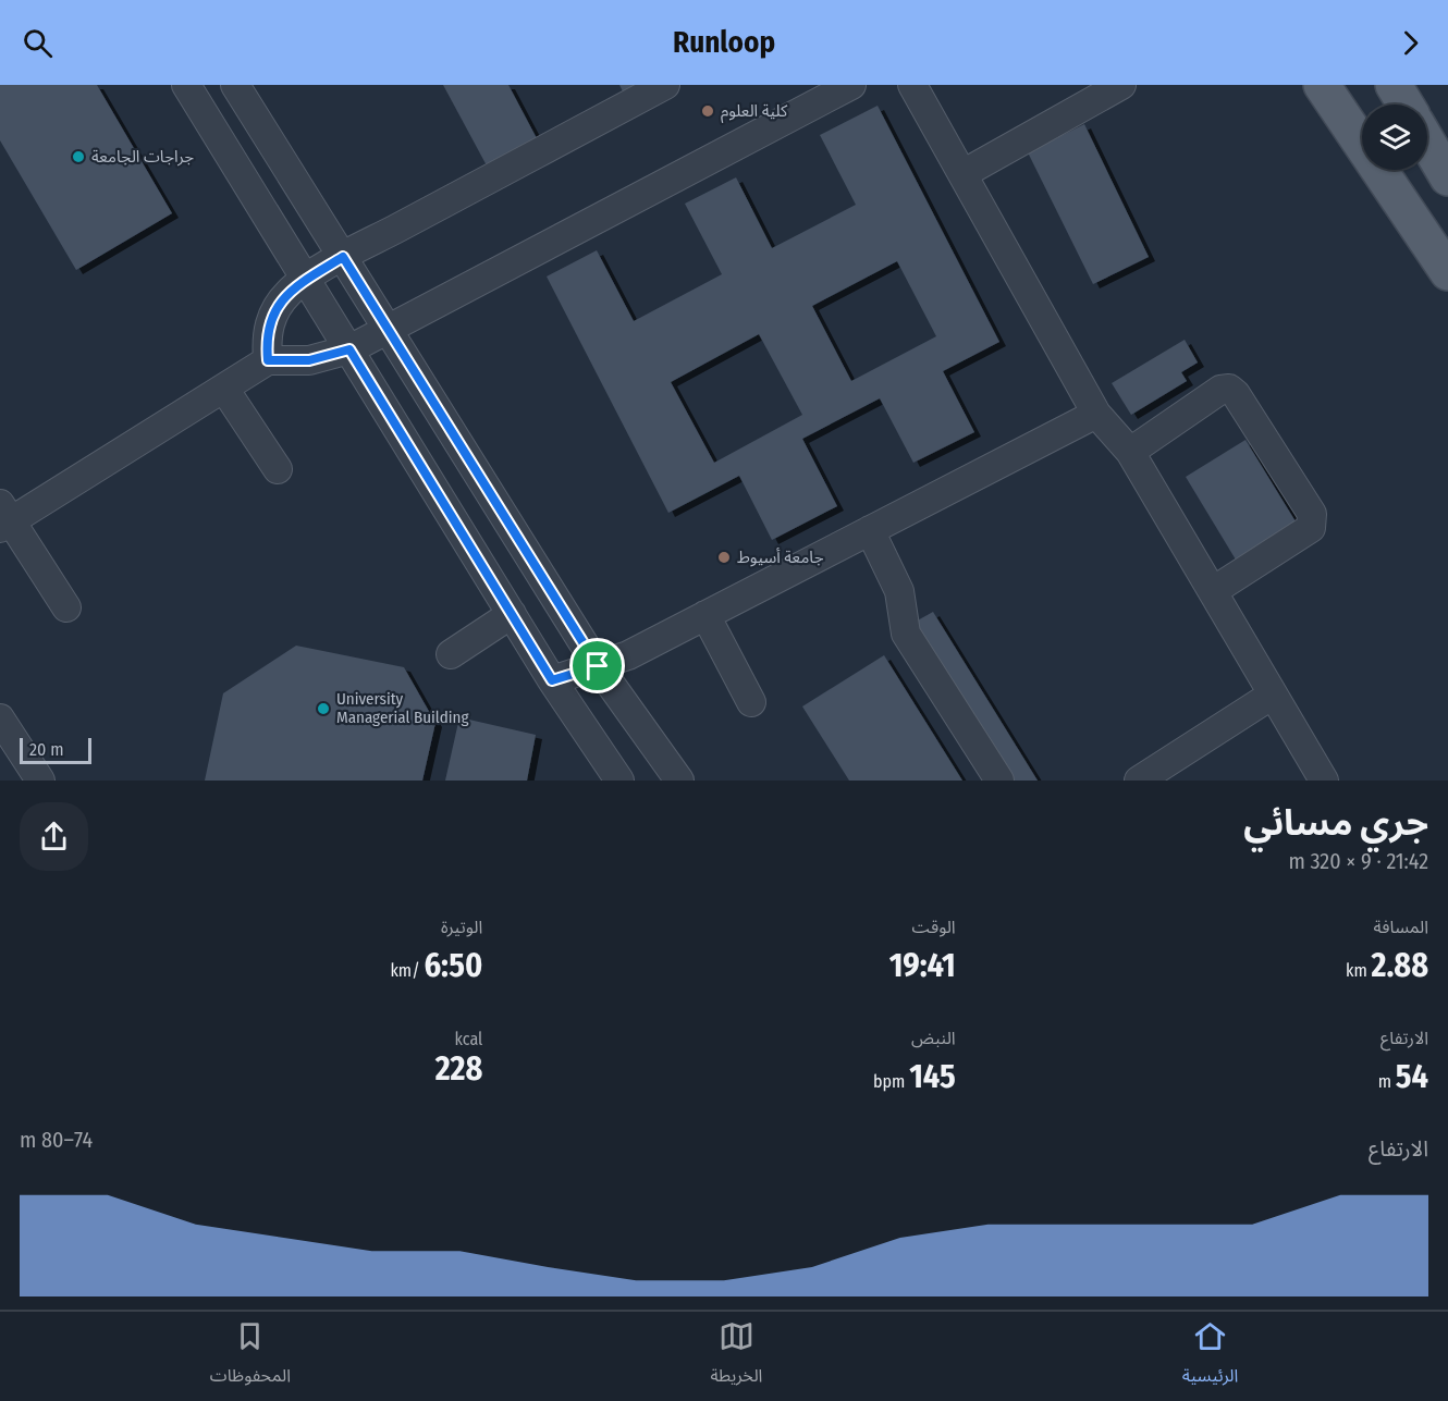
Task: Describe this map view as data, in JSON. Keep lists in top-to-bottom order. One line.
{"places":["كلية العلوم","جراجات الجامعة","جامعة أسيوط","University Managerial Building"],"scale_bar":"20 m","page":{"header":"Runloop","scale":"20 m","heading":["جري مسائي","21:42 · 9 × 320 m"],"stats":[["المسافة","2.88 km"],["الوقت","19:41"],["الوتيرة","6:50 /km"],["الارتفاع","54 m"],["النبض","145 bpm"],["kcal","228"]],"chart":["الارتفاع","74–80 m"],"tabs":["الرئيسية","الخريطة","المحفوظات"]}}
